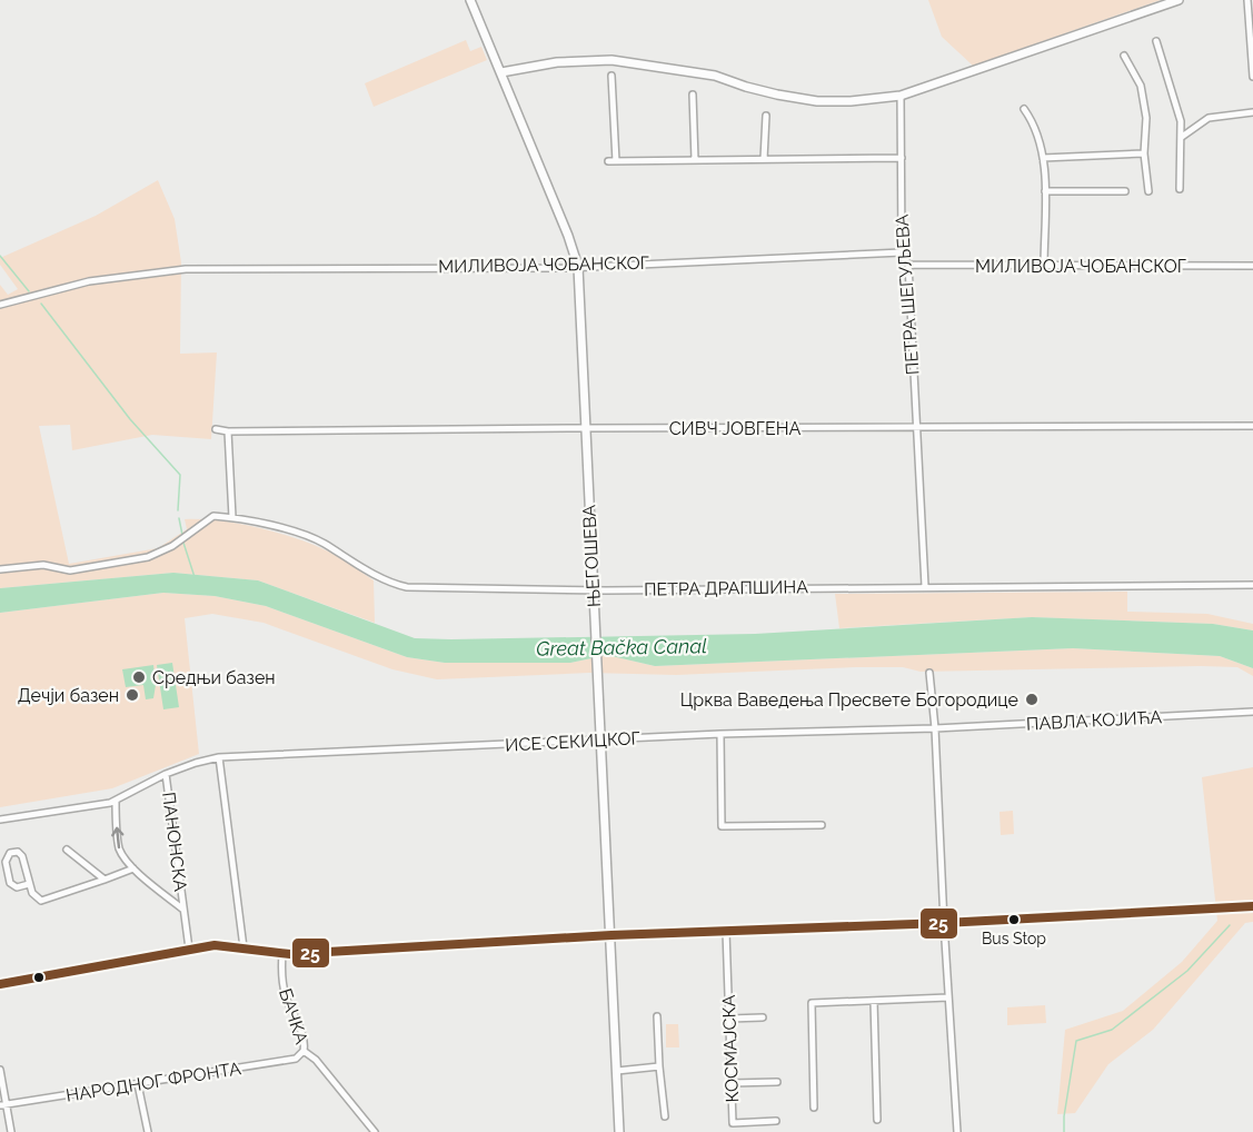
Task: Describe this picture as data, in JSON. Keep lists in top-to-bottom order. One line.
{"streets":{"street":["МИЛИВОЈА ЧОБАНСКОГ","ПЕТРА ШЕГУЉЕВА","СИВЧ ЈОВГЕНА","ЊЕГОШЕВА","ПЕТРА ДРАПШИНА","ПАВЛА КОЈИЋА","ИСЕ СЕКИЦКОГ","ПАНОНСКА","БАЧКА","КОСМАЈСКА","НАРОДНОГ ФРОНТА"]},"crossings":[["МИЛИВОЈА ЧОБАНСКОГ","ПЕТРА ШЕГУЉЕВА"],["МИЛИВОЈА ЧОБАНСКОГ","ЊЕГОШЕВА"],["ПЕТРА ШЕГУЉЕВА","СИВЧ ЈОВГЕНА"],["ПЕТРА ШЕГУЉЕВА","ПЕТРА ДРАПШИНА"],["СИВЧ ЈОВГЕНА","ЊЕГОШЕВА"],["ЊЕГОШЕВА","ПЕТРА ДРАПШИНА"],["ЊЕГОШЕВА","ИСЕ СЕКИЦКОГ"],["ПАВЛА КОЈИЋА","ИСЕ СЕКИЦКОГ"],["ИСЕ СЕКИЦКОГ","ПАНОНСКА"],["БАЧКА","НАРОДНОГ ФРОНТА"]],"water":["Great Bačka Canal"],"places":["Средњи базен","Дечји базен","Црква Ваведења Пресвете Богородице","Bus Stop"],"lines":["transit line 25"]}
